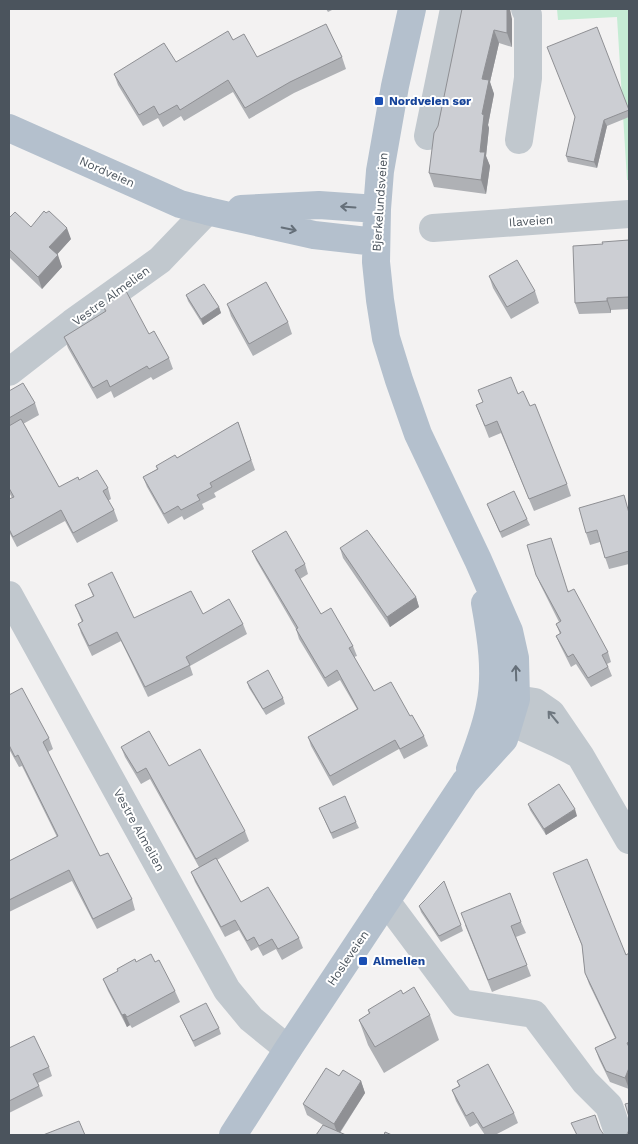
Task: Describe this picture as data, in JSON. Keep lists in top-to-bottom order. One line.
{"streets":{"main road":["Nordveien","Bjerkelundsveien","Hosleveien"],"street":["Ilaveien","Vestre Almelien"]},"crossings":[["Nordveien","Bjerkelundsveien"],["Nordveien","Vestre Almelien"],["Bjerkelundsveien","Hosleveien"],["Vestre Almelien","Hosleveien"]],"places":{"transit":["Nordveien sør","Almelien"]}}
